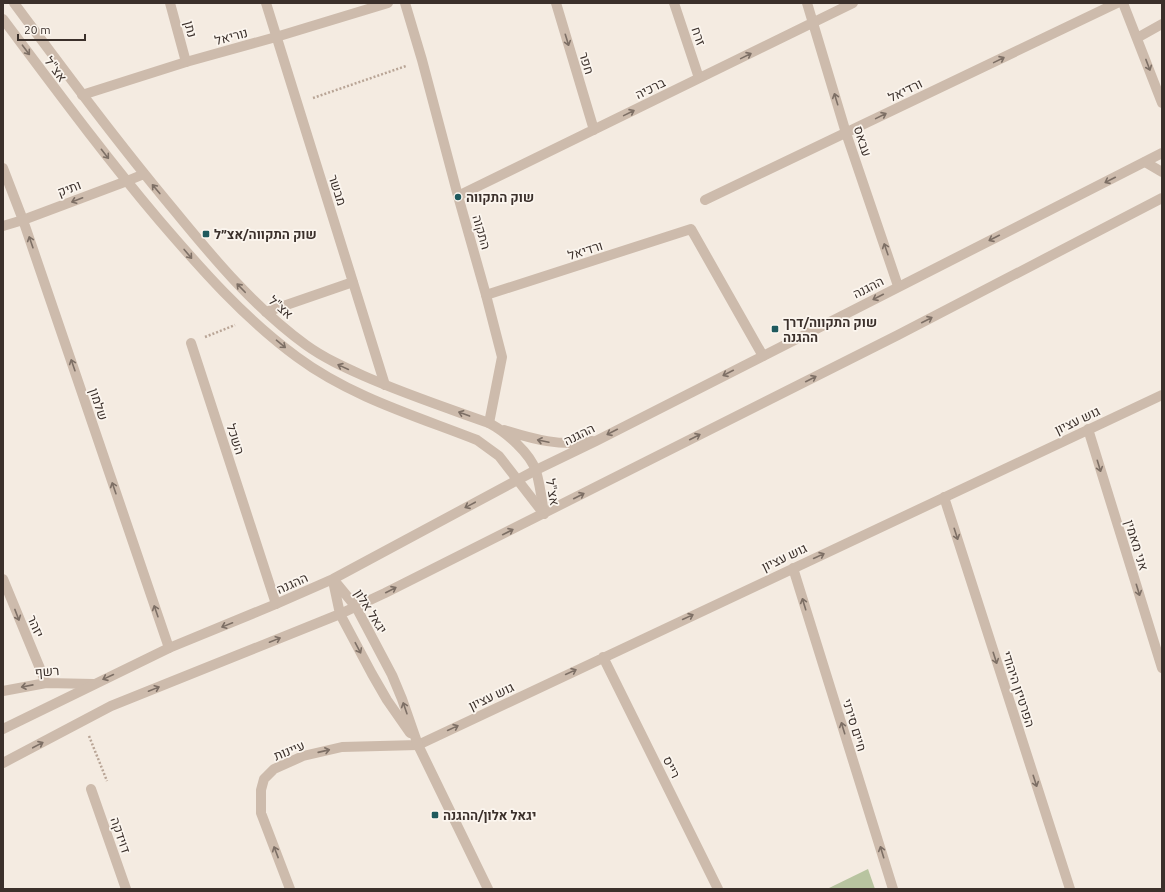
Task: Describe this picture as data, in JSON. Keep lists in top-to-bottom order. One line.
{"streets":{"street":["נתן","נוריאל","זרח","חפר","אצ\"ל","ברכיה","ורדיאל","עבאס","ותיק","מבשר","התקוה","ההגנה","שלמון","גוש עציון","השכל","אני מאמין","יגאל אלון","יזהר","רשף","הפרטיזן היהודי","חיים סירני","עיינות","רייס","דוידקה"]},"crossings":[["נתן","נוריאל"],["נוריאל","אצ\"ל"],["נוריאל","מבשר"],["זרח","ברכיה"],["חפר","ברכיה"],["אצ\"ל","ותיק"],["אצ\"ל","מבשר"],["אצ\"ל","התקוה"],["אצ\"ל","ההגנה"],["ברכיה","עבאס"],["ברכיה","התקוה"],["ורדיאל","עבאס"],["ורדיאל","התקוה"],["ורדיאל","ההגנה"],["עבאס","ההגנה"],["ותיק","שלמון"],["ההגנה","שלמון"],["ההגנה","השכל"],["ההגנה","יגאל אלון"],["ההגנה","רשף"],["גוש עציון","אני מאמין"],["גוש עציון","יגאל אלון"],["גוש עציון","הפרטיזן היהודי"],["גוש עציון","חיים סירני"],["גוש עציון","עיינות"],["גוש עציון","רייס"],["יגאל אלון","עיינות"],["יזהר","רשף"]],"one_way":["חפר","ברכיה","ורדיאל","עבאס","ותיק","שלמון","גוש עציון","אני מאמין","יזהר","הפרטיזן היהודי","חיים סירני"],"places":{"other":["שוק התקווה"],"transit":["שוק התקווה/אצ״ל","שוק התקווה/דרך ההגנה","יגאל אלון/ההגנה"]},"scale_bar":"20 m"}
